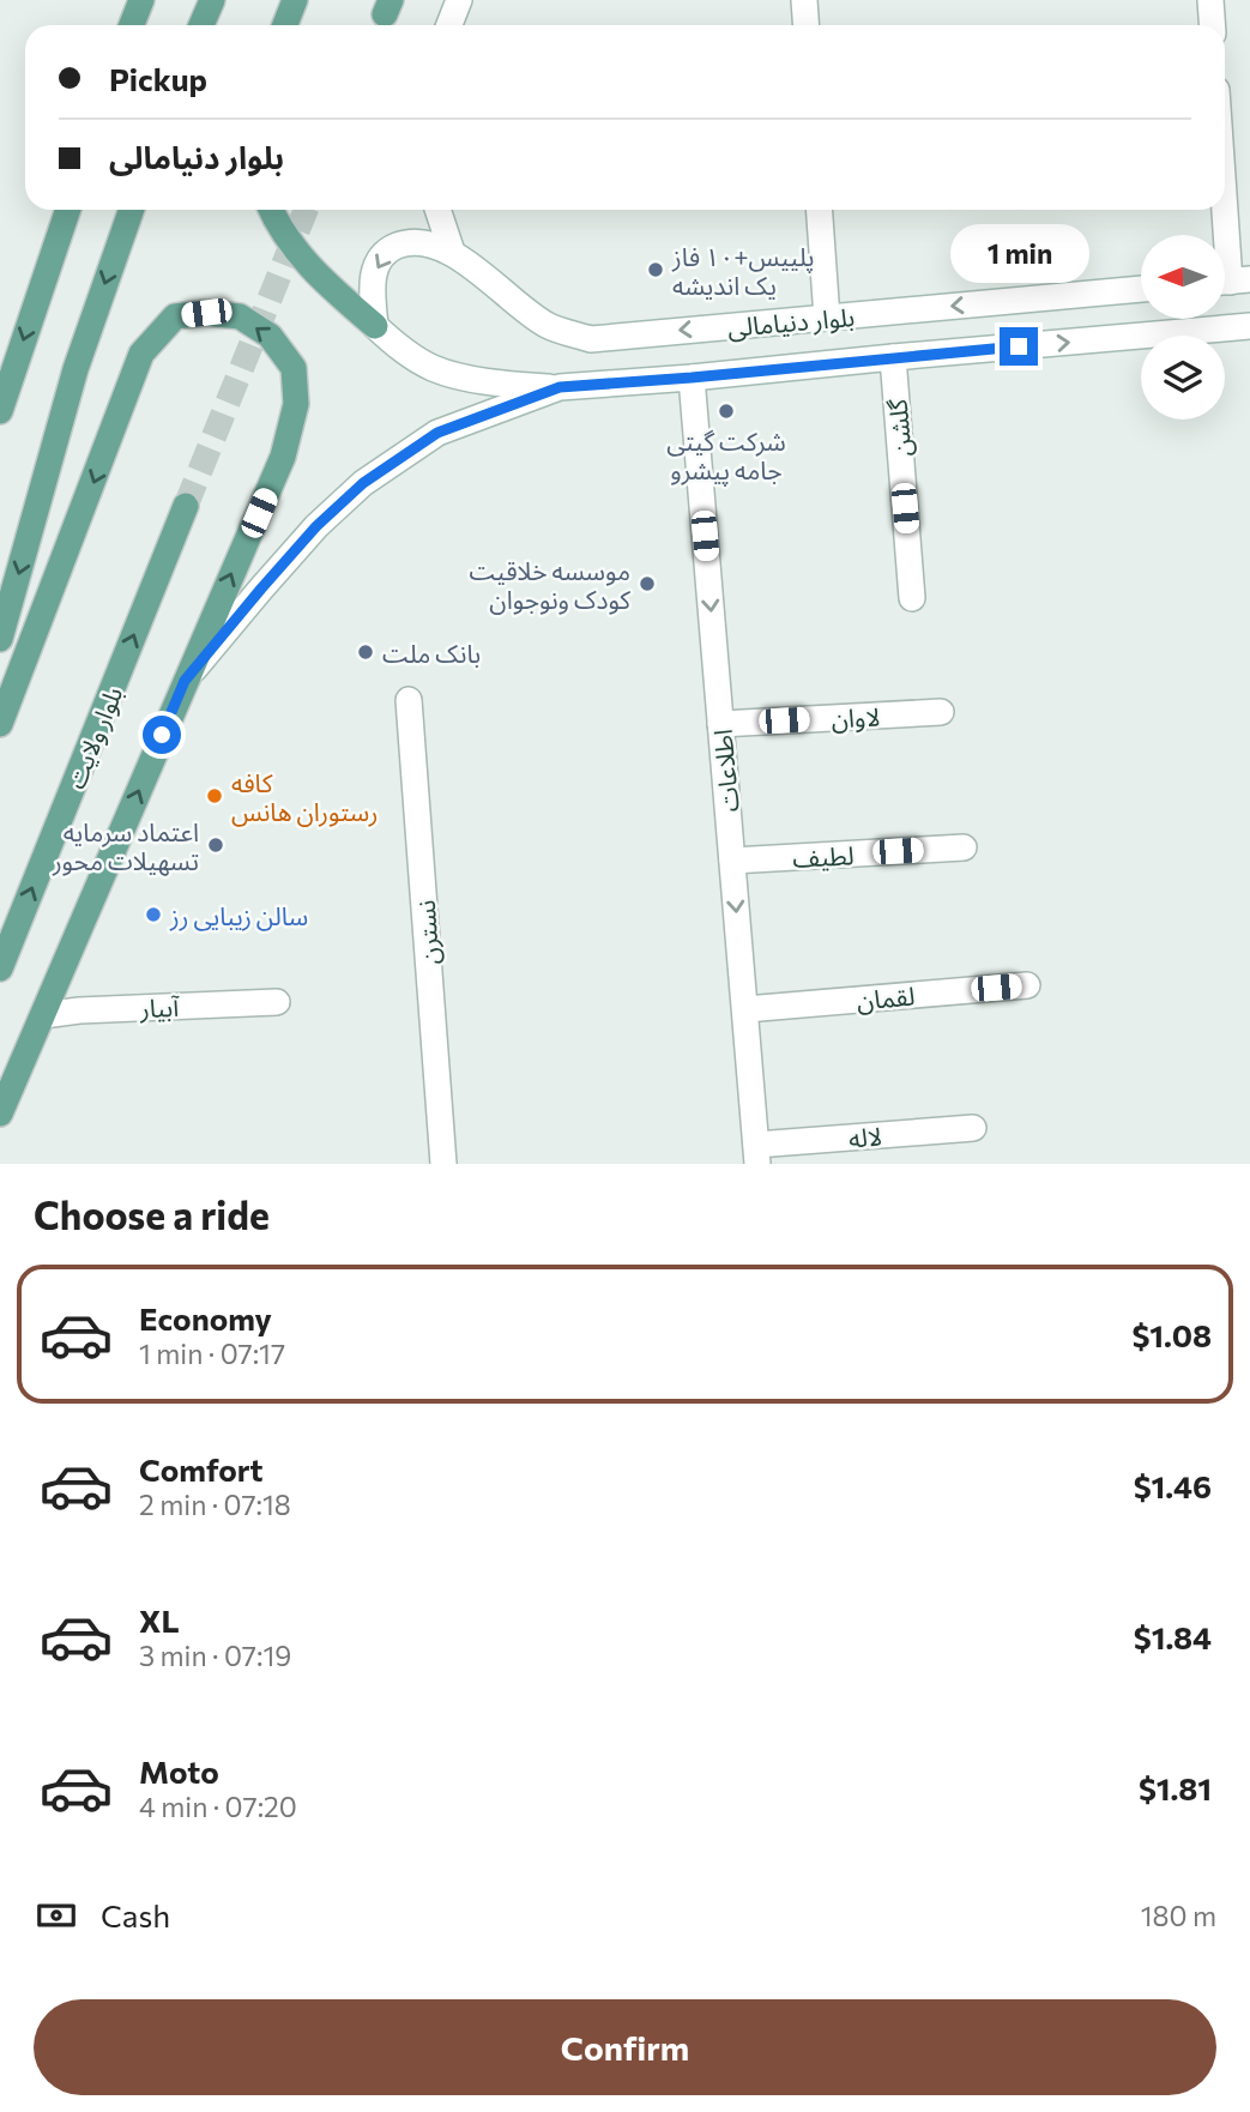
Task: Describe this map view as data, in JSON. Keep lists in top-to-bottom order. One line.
{"streets":{"main road":["بلوار ولایت"],"street":["بلوار دنیامالی","گلشن","لاوان","اطلاعات","لطیف","نسترن","لقمان","آبیار","لاله"]},"crossings":[["بلوار دنیامالی","گلشن"],["بلوار دنیامالی","اطلاعات"],["لاوان","اطلاعات"],["اطلاعات","لطیف"],["اطلاعات","لقمان"],["اطلاعات","لاله"]],"one_way":["اطلاعات"],"places":["پلییس+١٠ فاز یک اندیشه","شرکت گیتی جامه پیشرو","موسسه خلاقیت کودک ونوجوان","بانک ملت","کافه رستوران هانس","اعتماد سرمایه تسهیلات محور","سالن زیبایی رز"],"north":"left","page":{"banner":["Pickup","بلوار دنیامالی"],"bubble":"1 min","heading":"Choose a ride","list":[{"name":"Economy","note":"1 min · 07:17","value":"$1.08"},{"name":"Comfort","note":"2 min · 07:18","value":"$1.46"},{"name":"XL","note":"3 min · 07:19","value":"$1.84"},{"name":"Moto","note":"4 min · 07:20","value":"$1.81"}],"pay":["Cash","180 m"],"buttons":"Confirm"}}
